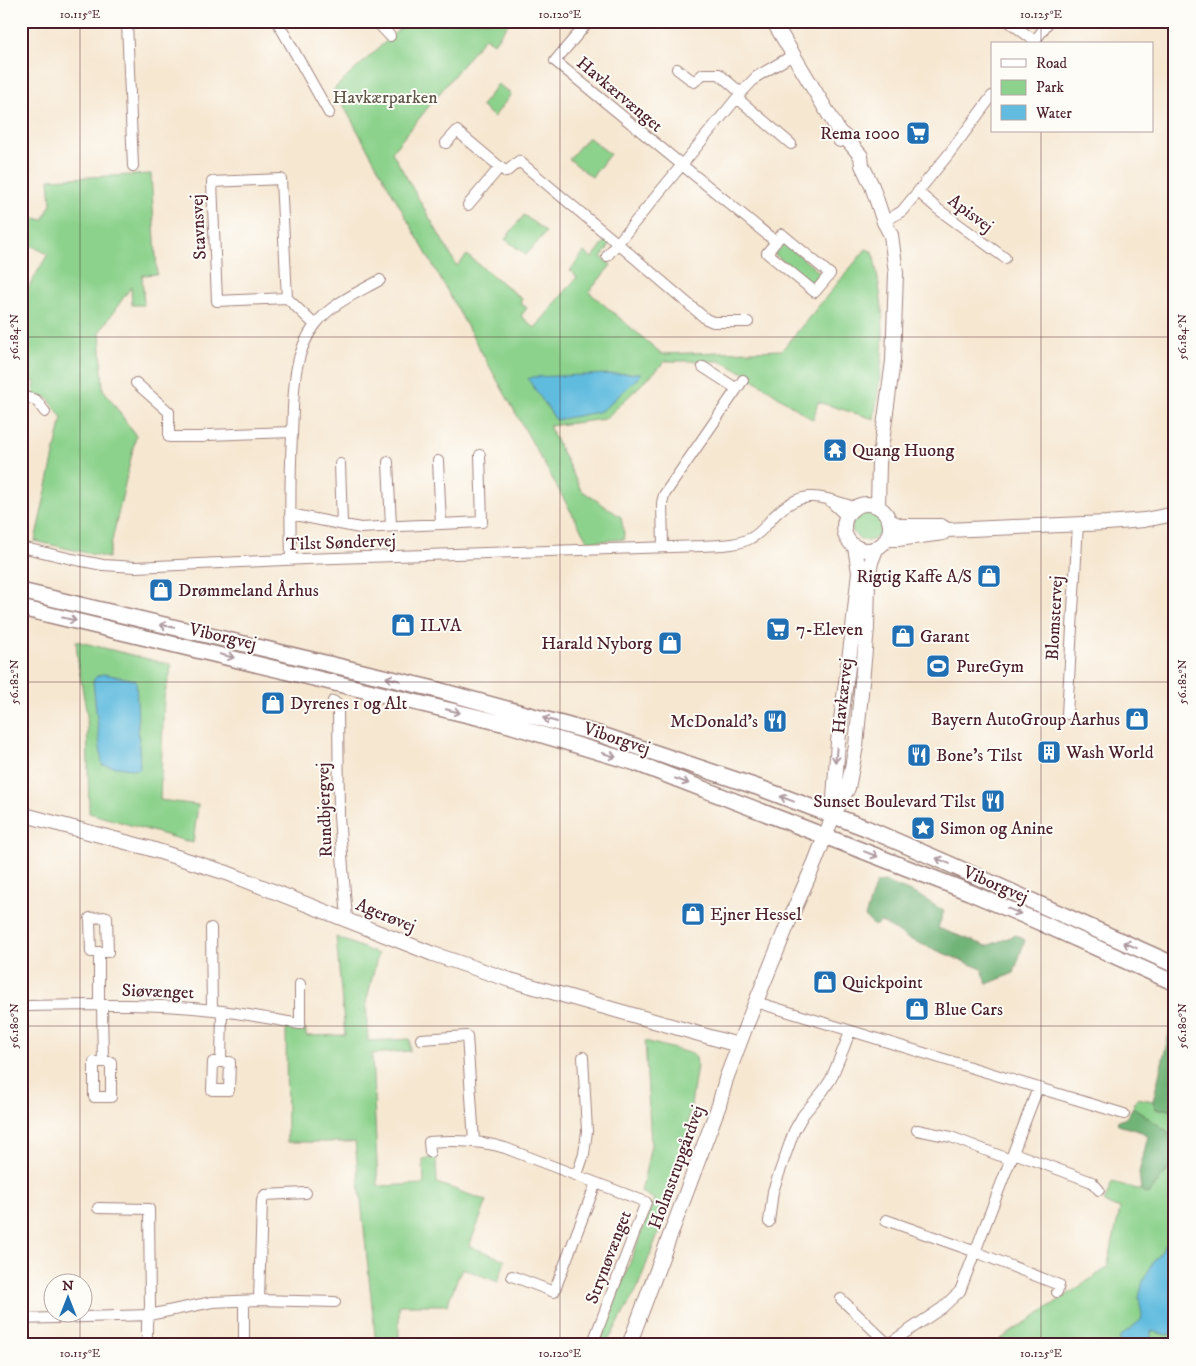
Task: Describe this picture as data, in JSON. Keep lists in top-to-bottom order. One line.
{"streets":{"main road":["Viborgvej"],"street":["Havkærvænget","Apisvej","Stavnsvej","Tilst Søndervej","Blomstervej","Havkærvej","Rundbjergvej","Agerøvej","Siøvænget","Holmstrupgårdvej","Strynøvænget"]},"crossings":[["Tilst Søndervej","Havkærvej"],["Viborgvej","Havkærvej"],["Viborgvej","Holmstrupgårdvej"],["Havkærvej","Holmstrupgårdvej"],["Rundbjergvej","Agerøvej"],["Agerøvej","Holmstrupgårdvej"]],"parks":["Havkærparken"],"places":{"supermarket":["Rema 1000","7-Eleven"],"temple":["Quang Huong"],"shop":["Rigtig Kaffe A/S","Drømmeland Århus","ILVA","Garant","Harald Nyborg","Dyrenes 1 og Alt","Bayern AutoGroup Aarhus","Ejner Hessel","Quickpoint","Blue Cars"],"sports":["PureGym"],"restaurant":["McDonald's","Bone's Tilst","Sunset Boulevard Tilst"],"building":["Wash World"],"place":["Simon og Anine"]},"legend":["Road","Park","Water"],"north":"top","coordinates":["10.115°E","10.120°E","10.125°E","56.184°N","56.182°N","56.180°N"]}
